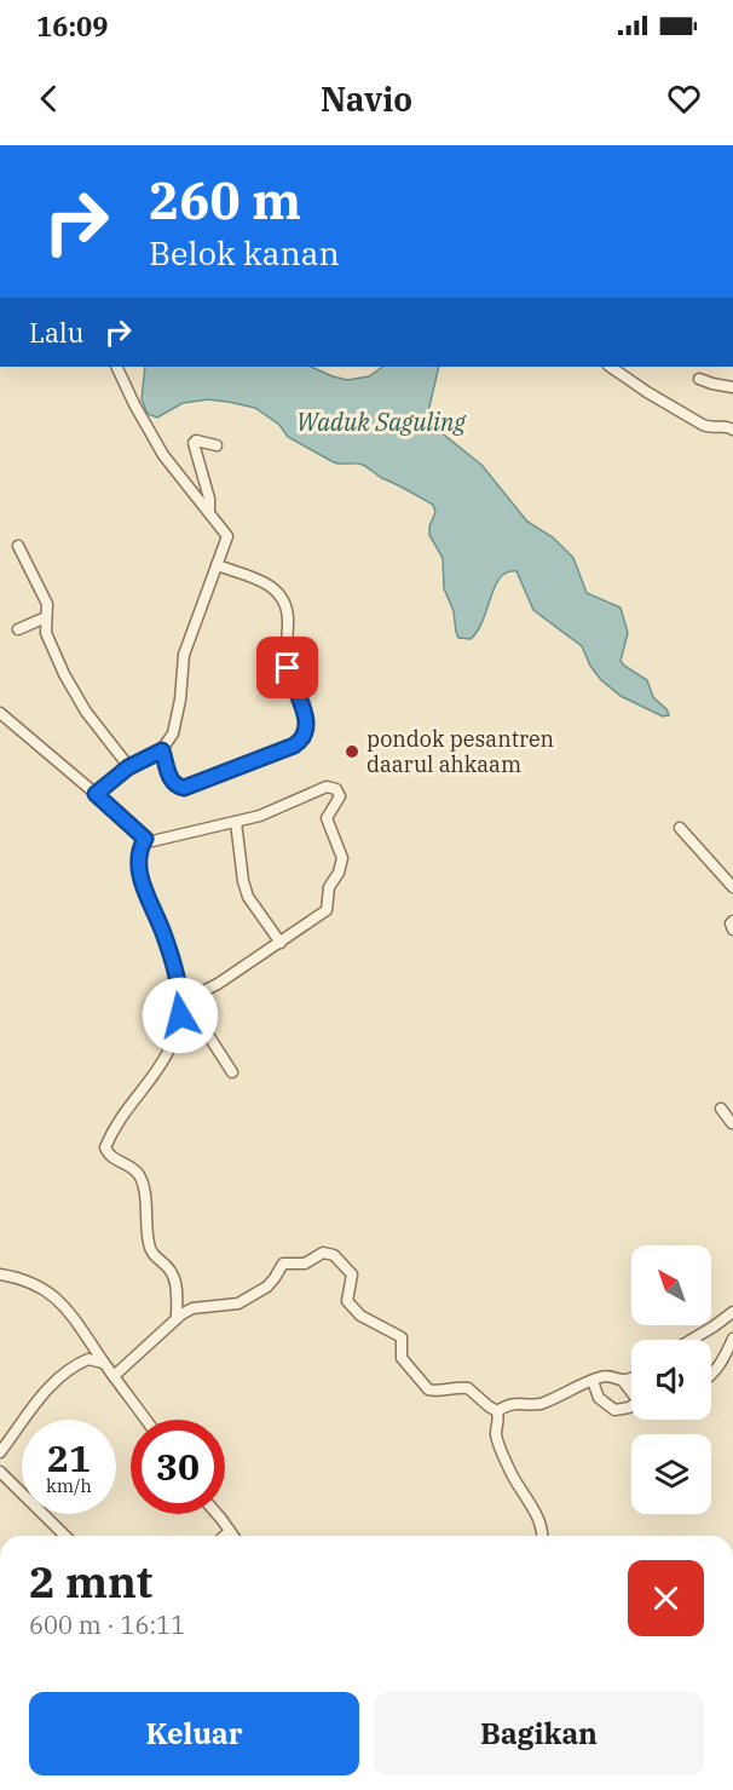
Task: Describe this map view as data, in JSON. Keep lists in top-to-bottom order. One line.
{"water":["Waduk Saguling"],"places":["pondok pesantren daarul ahkaam"],"north":"top left","page":{"status":"16:09","header":"Navio","turn":["260 m","Belok kanan"],"then":"Lalu","speed":"21 km/h","limit":"30","heading":["2 mnt","600 m · 16:11"],"buttons":["Keluar","Bagikan"]}}
